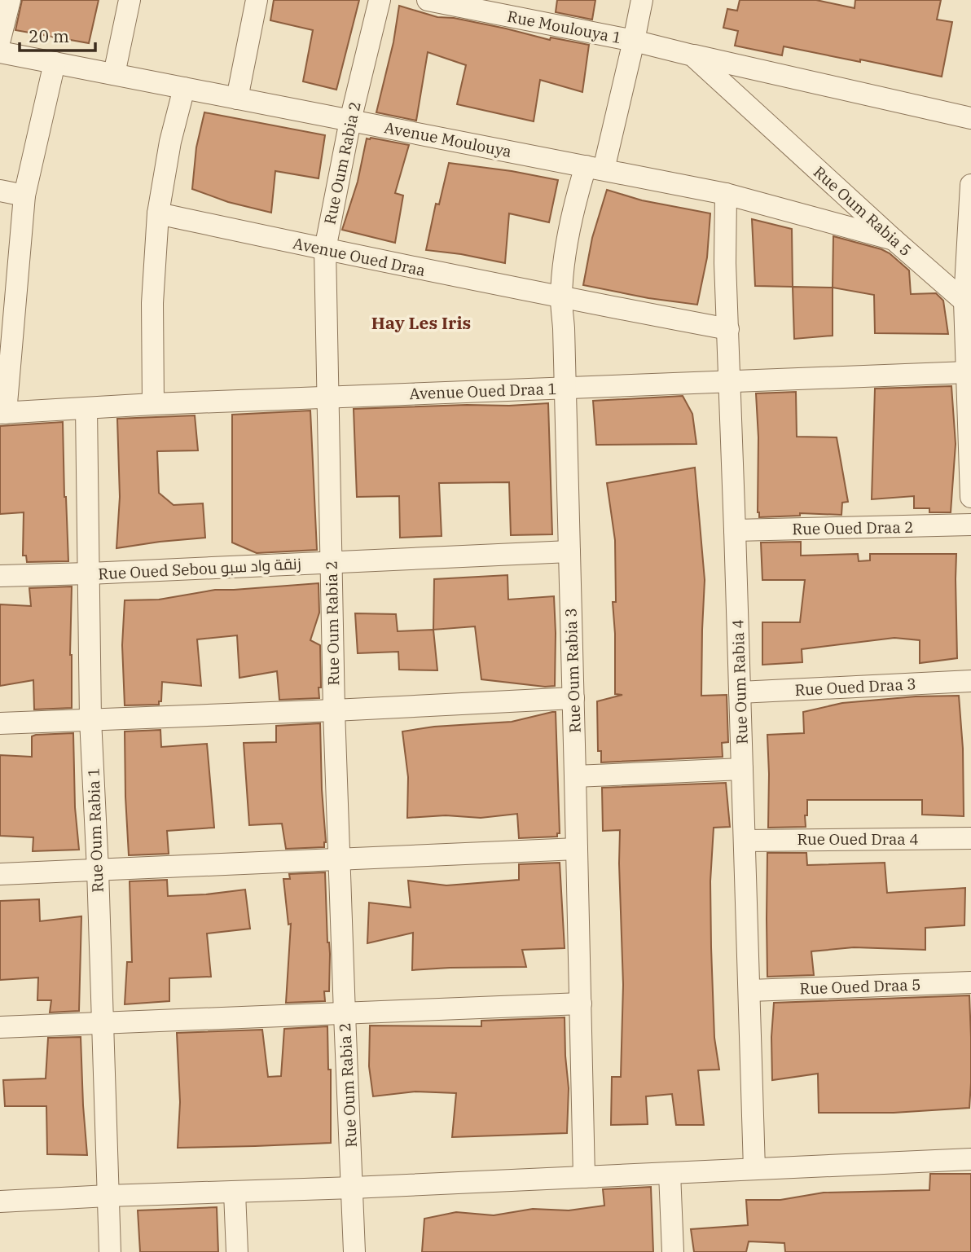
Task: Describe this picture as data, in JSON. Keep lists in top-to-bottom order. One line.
{"streets":{"street":["Rue Moulouya 1","Avenue Moulouya","Rue Oum Rabia 2","Rue Oum Rabia 5","Avenue Oued Draa","Avenue Oued Draa 1","Rue Oued Draa 2","Rue Oued Sebou زنقة واد سبو","Rue Oum Rabia 3","Rue Oum Rabia 4","Rue Oued Draa 3","Rue Oum Rabia 1","Rue Oued Draa 4","Rue Oued Draa 5"]},"crossings":[["Rue Moulouya 1","Rue Oum Rabia 5"],["Rue Moulouya 1","Rue Oum Rabia 3"],["Avenue Moulouya","Rue Oum Rabia 2"],["Avenue Moulouya","Rue Oum Rabia 5"],["Avenue Moulouya","Rue Oum Rabia 3"],["Avenue Moulouya","Rue Oum Rabia 4"],["Rue Oum Rabia 2","Avenue Oued Draa"],["Rue Oum Rabia 2","Avenue Oued Draa 1"],["Rue Oum Rabia 2","Rue Oued Sebou زنقة واد سبو"],["Rue Oum Rabia 5","Rue Oum Rabia 3"],["Avenue Oued Draa","Rue Oum Rabia 3"],["Avenue Oued Draa","Rue Oum Rabia 4"],["Avenue Oued Draa 1","Rue Oum Rabia 3"],["Avenue Oued Draa 1","Rue Oum Rabia 4"],["Avenue Oued Draa 1","Rue Oum Rabia 1"],["Rue Oued Draa 2","Rue Oum Rabia 4"],["Rue Oued Sebou زنقة واد سبو","Rue Oum Rabia 3"],["Rue Oued Sebou زنقة واد سبو","Rue Oum Rabia 1"],["Rue Oum Rabia 4","Rue Oued Draa 3"],["Rue Oum Rabia 4","Rue Oued Draa 4"],["Rue Oum Rabia 4","Rue Oued Draa 5"]],"districts":["Hay Les Iris"],"scale_bar":"20 m"}
